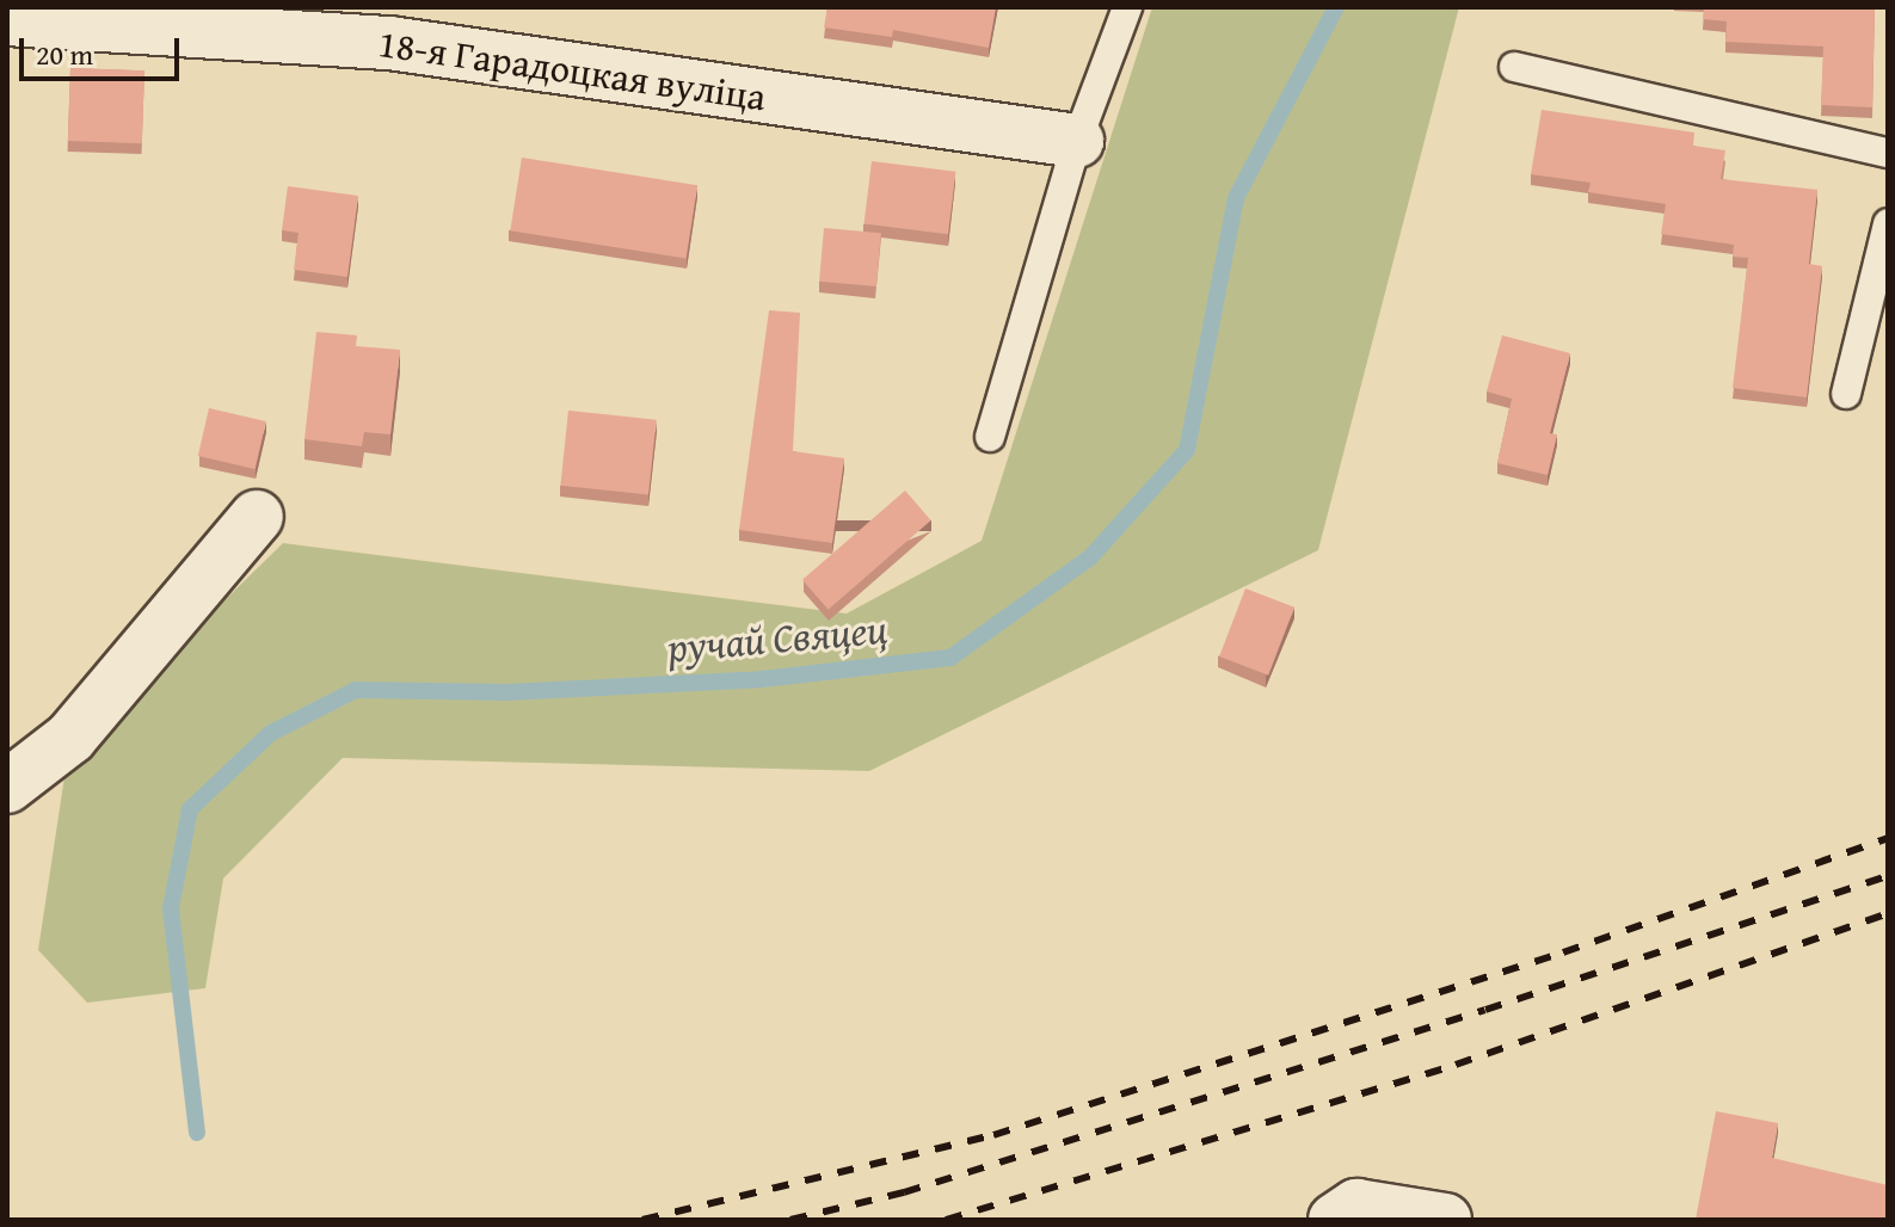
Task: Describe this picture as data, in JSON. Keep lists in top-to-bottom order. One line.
{"streets":{"street":["18-я Гарадоцкая вуліца"]},"water":["ручай Свяцец"],"scale_bar":"20 m"}
